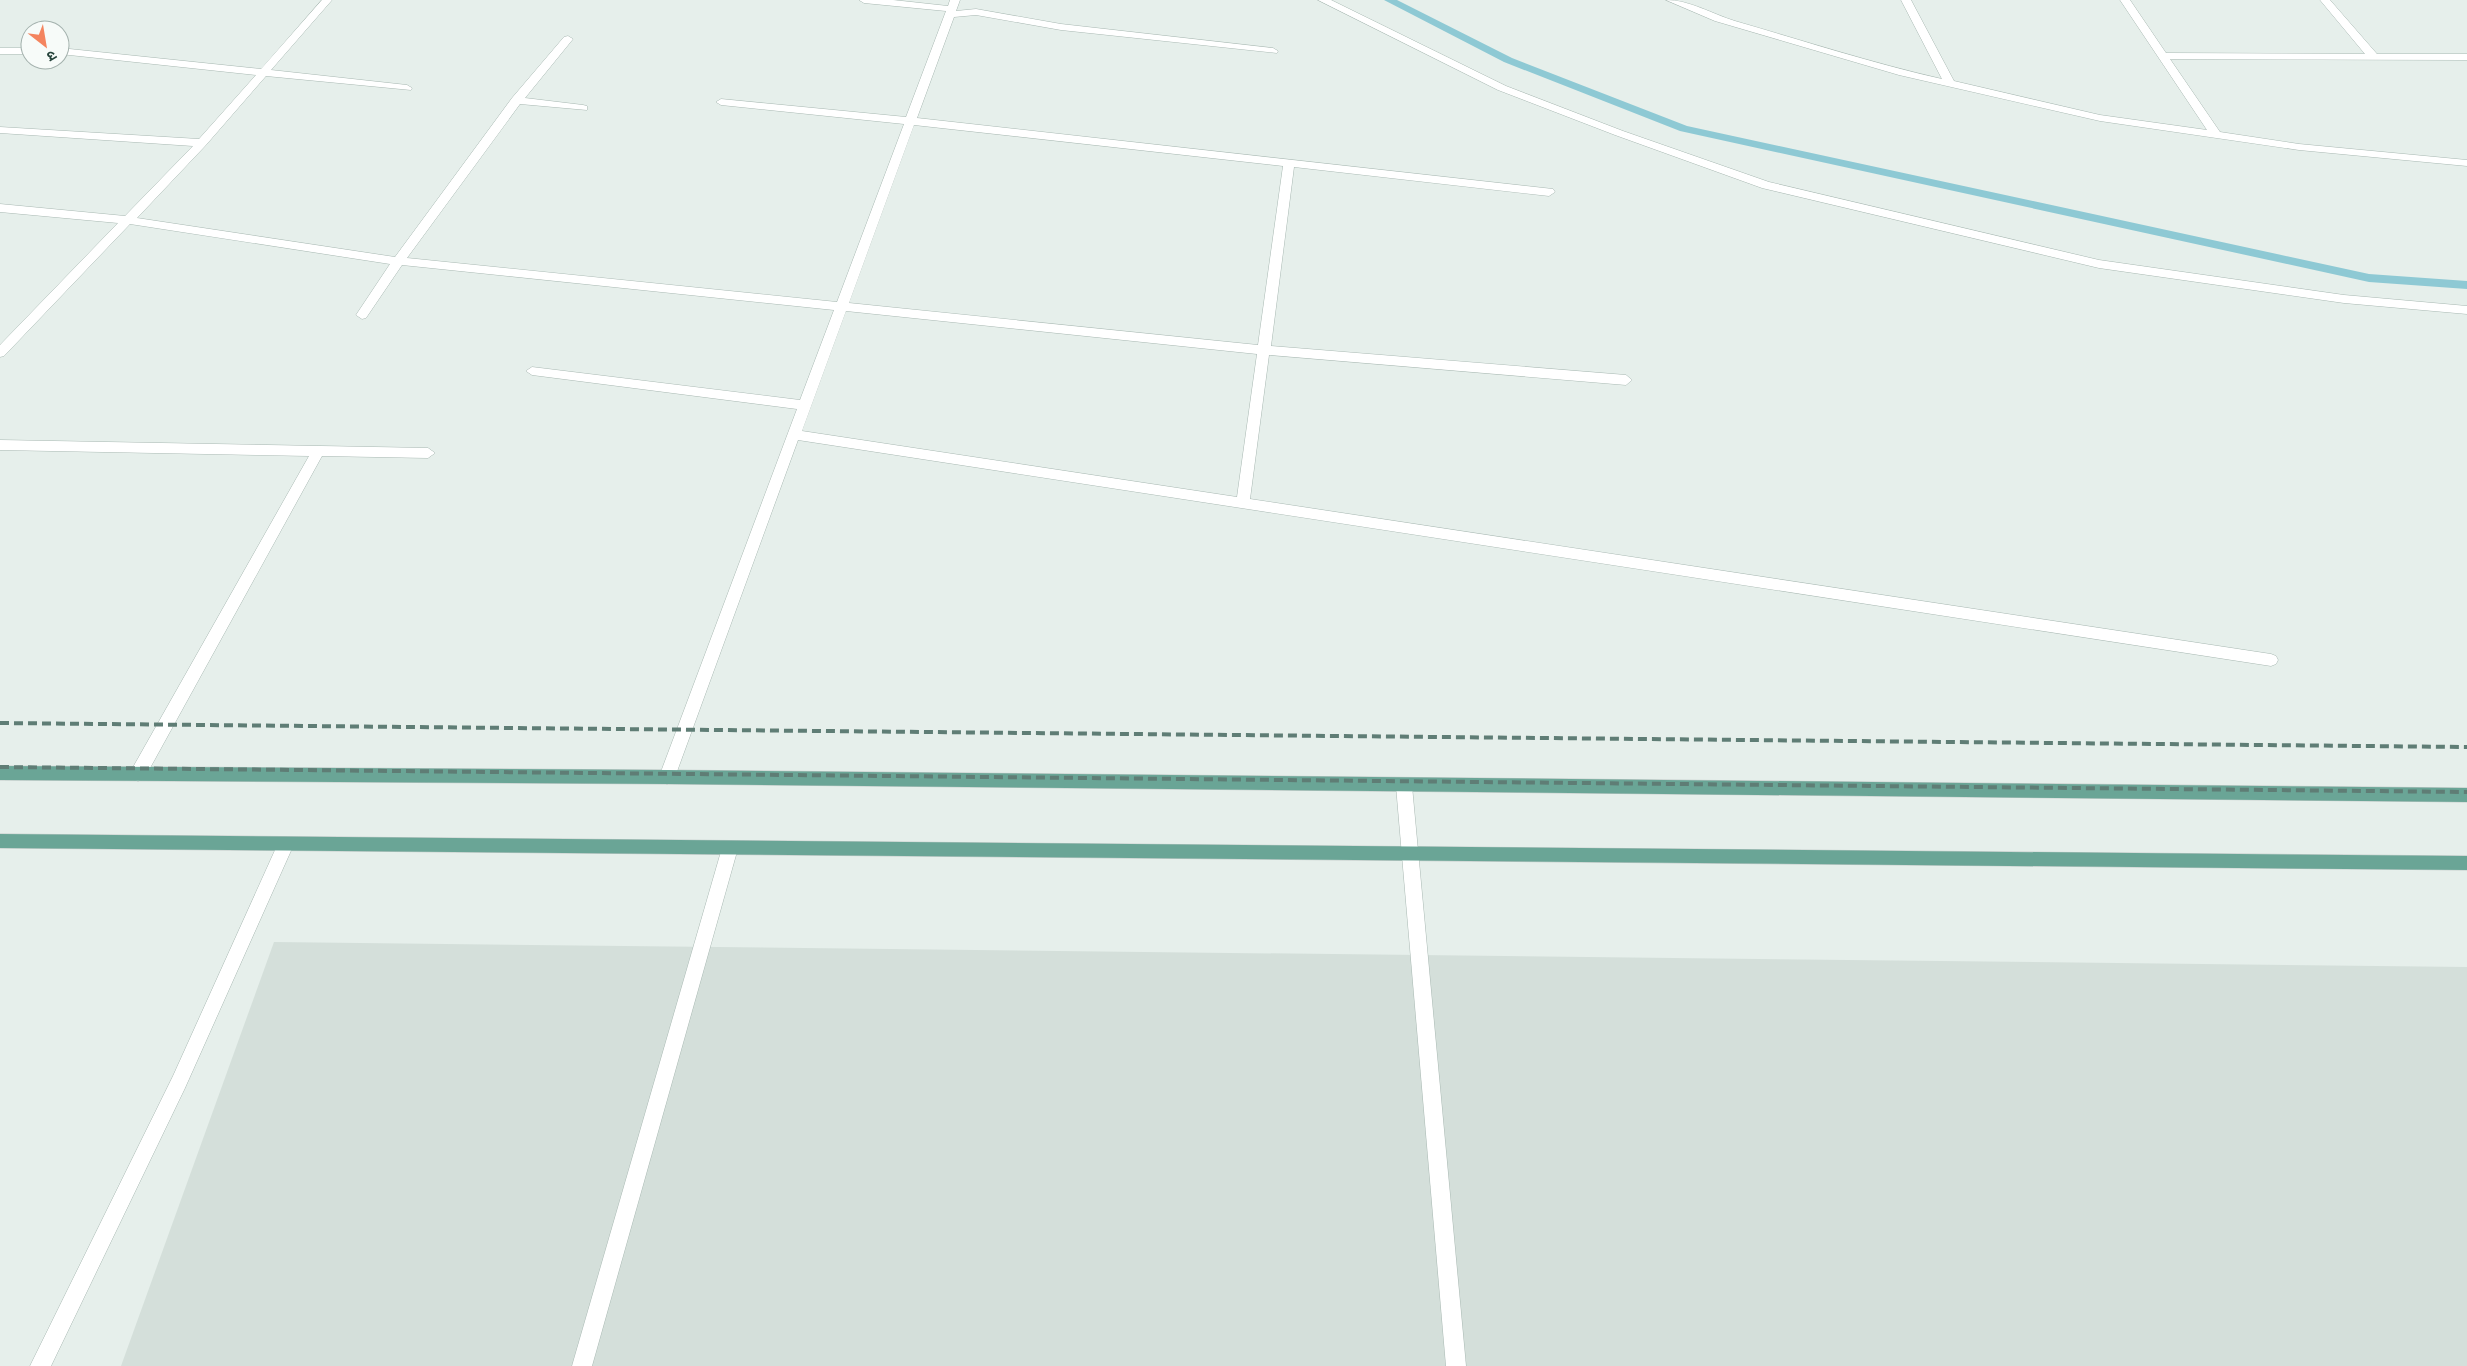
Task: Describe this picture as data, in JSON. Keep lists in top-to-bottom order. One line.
{"north":"bottom right"}
